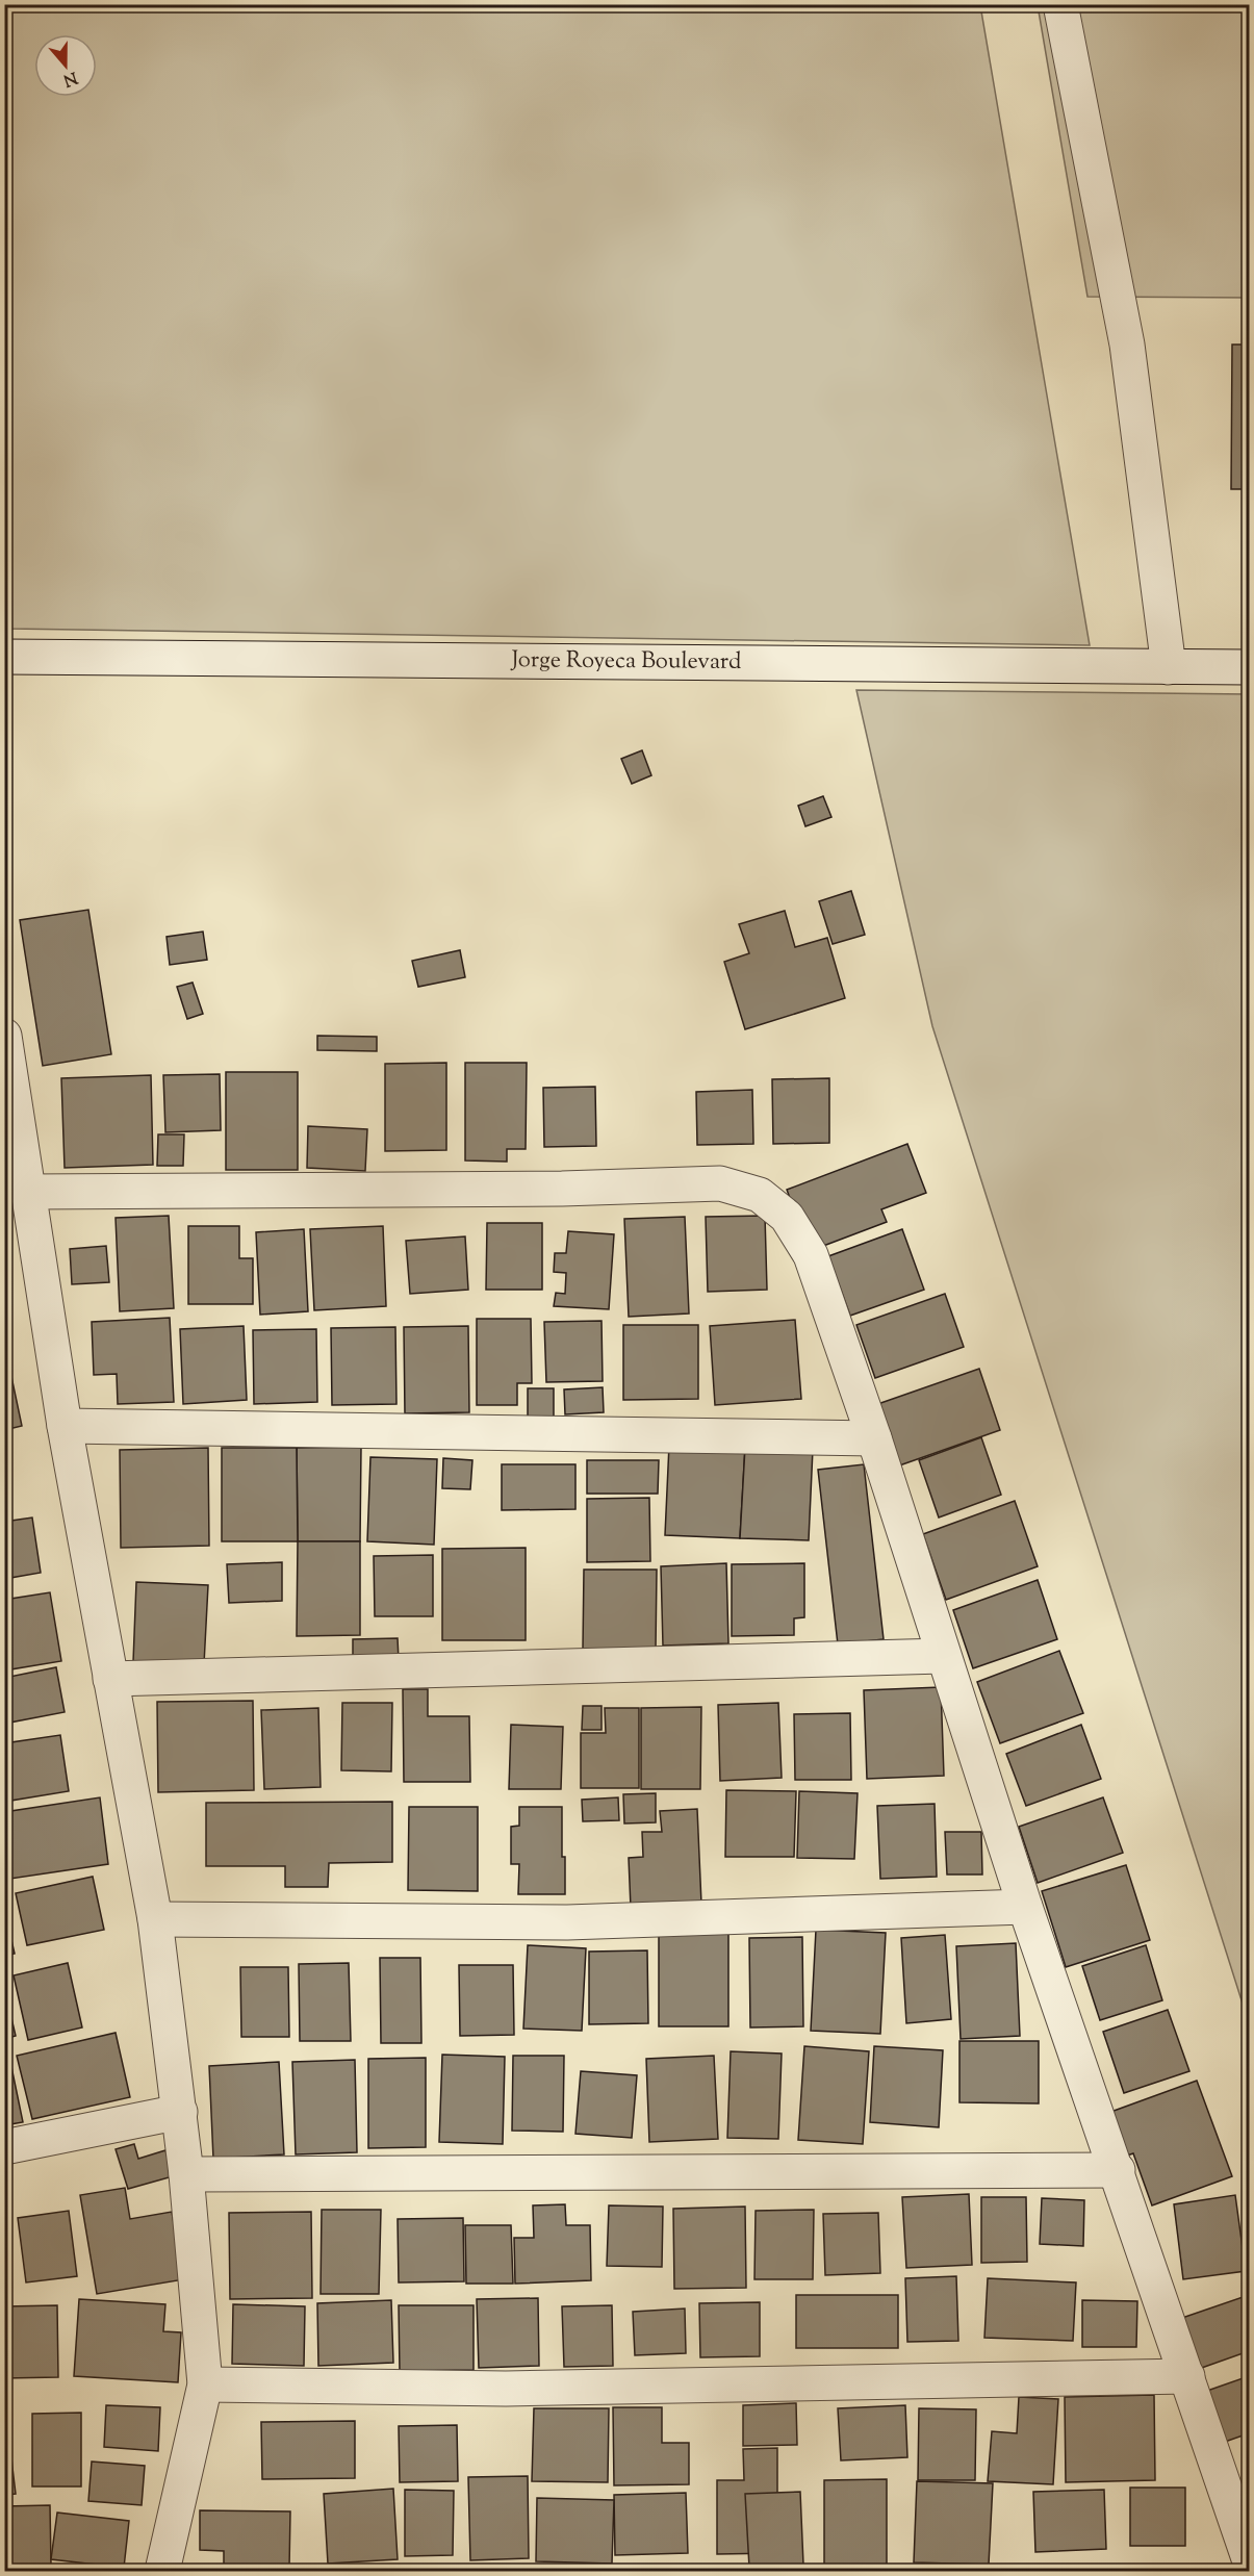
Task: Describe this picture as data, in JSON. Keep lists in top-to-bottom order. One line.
{"streets":{"street":["Jorge Royeca Boulevard"]},"north":"bottom"}
